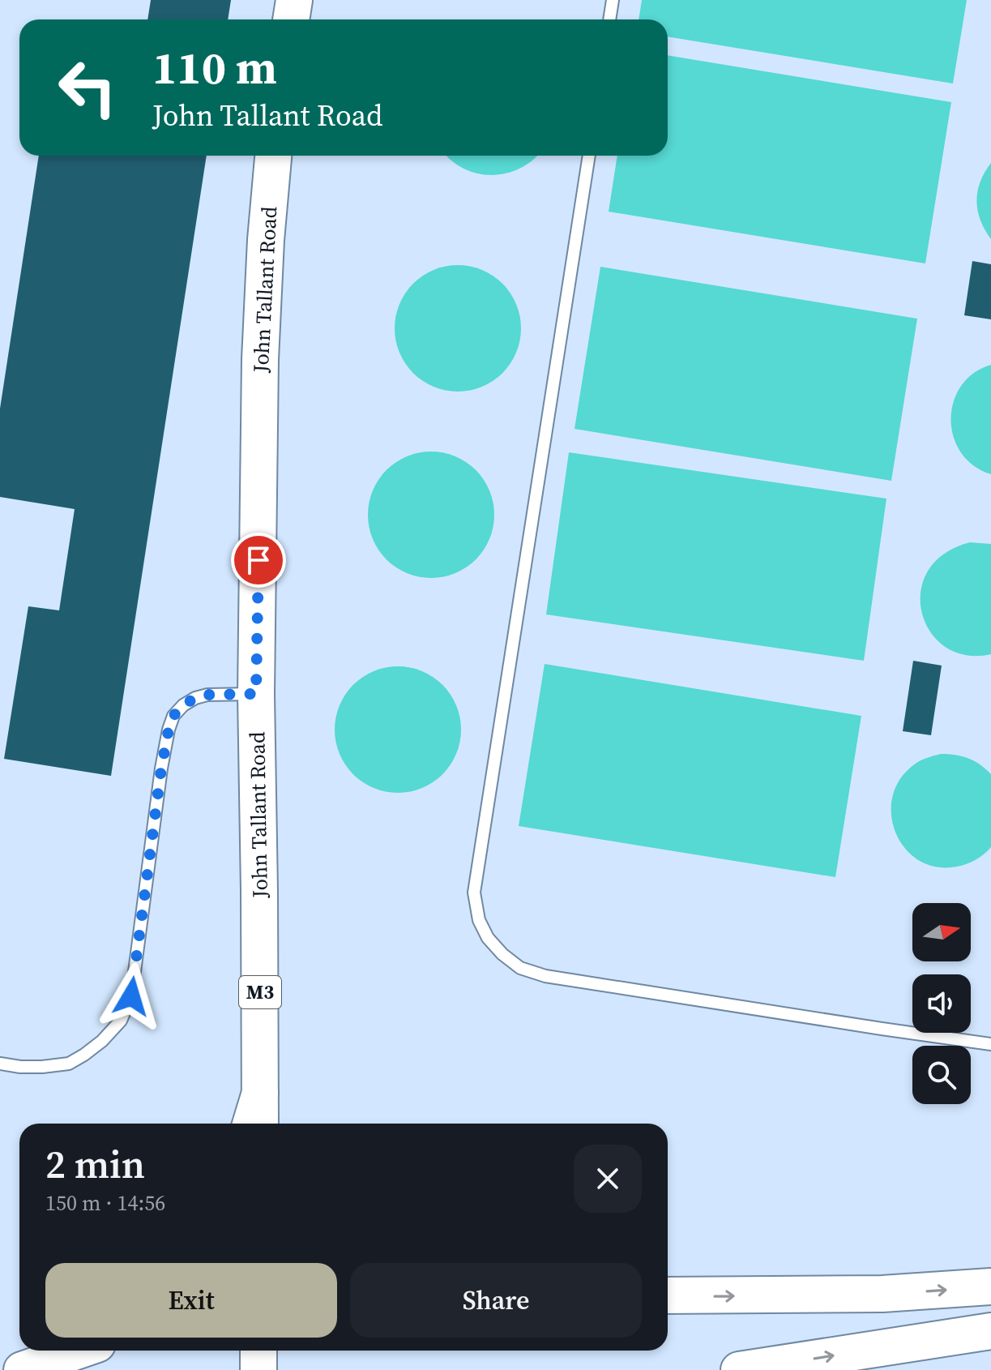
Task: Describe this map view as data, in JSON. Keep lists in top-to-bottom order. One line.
{"streets":{"main road":["John Tallant Road","M3"]},"north":"right","page":{"turn":["110 m","John Tallant Road"],"heading":["2 min","150 m · 14:56"],"buttons":["Exit","Share"]}}
